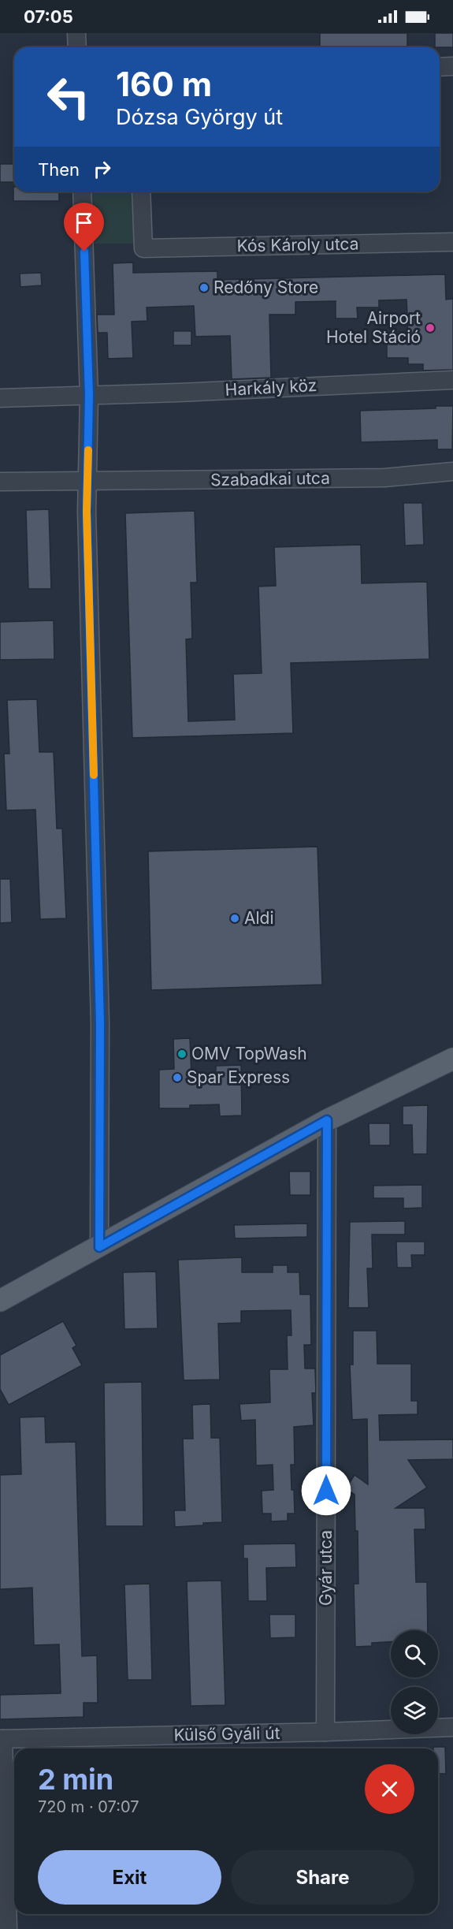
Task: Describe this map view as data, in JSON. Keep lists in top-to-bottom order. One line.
{"streets":{"street":["Kós Károly utca","Harkály köz","Szabadkai utca","Gyár utca","Külső Gyáli út"]},"crossings":[["Gyár utca","Külső Gyáli út"]],"places":["Redőny Store","Airport Hotel Stáció","Aldi","OMV TopWash","Spar Express"],"page":{"status":"07:05","turn":["160 m","Dózsa György út"],"then":"Then","heading":["2 min","720 m · 07:07"],"buttons":["Exit","Share"]}}
